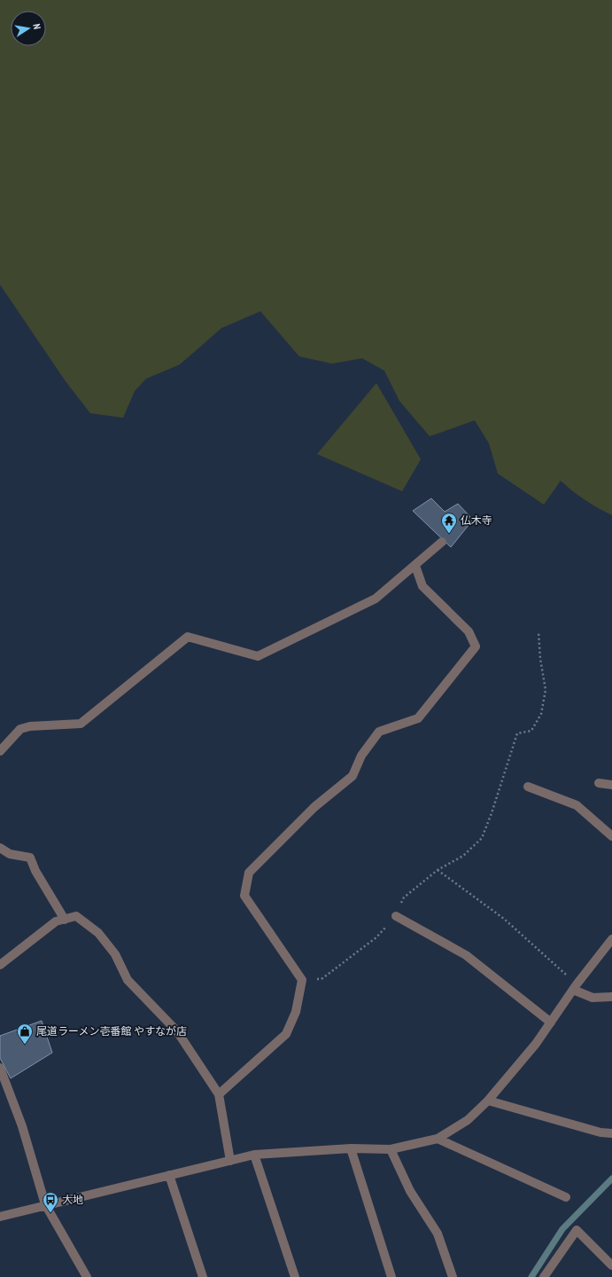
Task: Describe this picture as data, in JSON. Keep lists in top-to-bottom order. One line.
{"places":{"temple":["仏木寺"],"shop":["尾道ラーメン壱番館 やすなが店"],"bus stop":["大地"]},"north":"right"}
